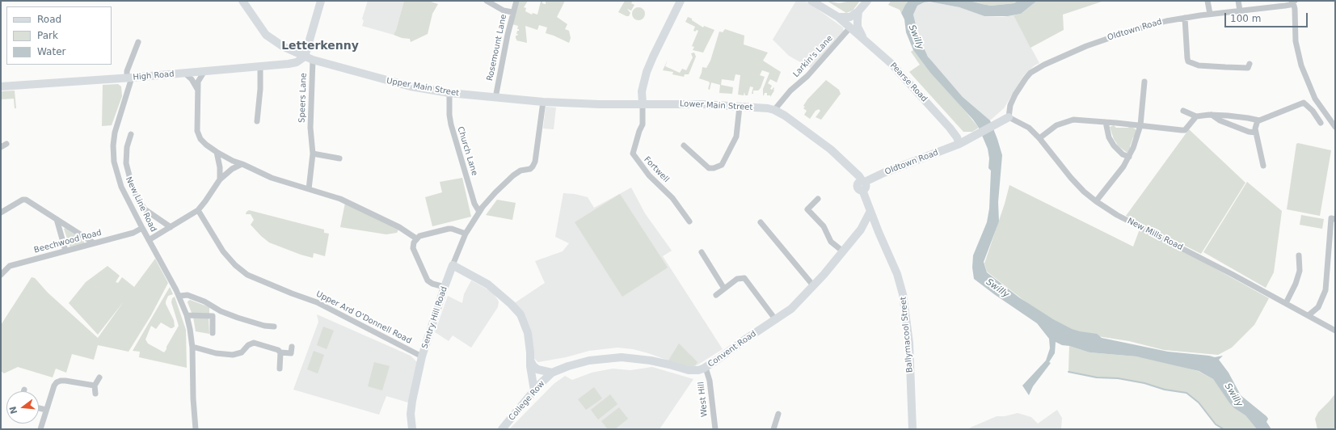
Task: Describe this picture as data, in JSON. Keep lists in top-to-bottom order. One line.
{"streets":{"street":["Oldtown Road","Rosemount Lane","Larkin's Lane","High Road","Pearse Road","Upper Main Street","Speers Lane","Lower Main Street","Church Lane","Fortwell","New Line Road","New Mills Road","Beechwood Road","Upper Ard O'Donnell Road","Sentry Hill Road","Ballymacool Street","Convent Road","West Hill","College Row"]},"crossings":[["Oldtown Road","Pearse Road"],["Oldtown Road","Lower Main Street"],["Oldtown Road","New Mills Road"],["Oldtown Road","Ballymacool Street"],["Rosemount Lane","Upper Main Street"],["Larkin's Lane","Pearse Road"],["Larkin's Lane","Lower Main Street"],["High Road","Upper Main Street"],["High Road","Speers Lane"],["High Road","New Line Road"],["Upper Main Street","Speers Lane"],["Upper Main Street","Lower Main Street"],["Upper Main Street","Church Lane"],["Upper Main Street","Sentry Hill Road"],["Lower Main Street","Fortwell"],["Lower Main Street","Sentry Hill Road"],["Lower Main Street","Ballymacool Street"],["Church Lane","Sentry Hill Road"],["New Line Road","Beechwood Road"],["Upper Ard O'Donnell Road","Sentry Hill Road"],["Ballymacool Street","Convent Road"],["Convent Road","West Hill"],["Convent Road","College Row"]],"districts":["Letterkenny"],"water":["Swilly"],"legend":["Road","Park","Water"],"scale_bar":"100 m","north":"left"}
